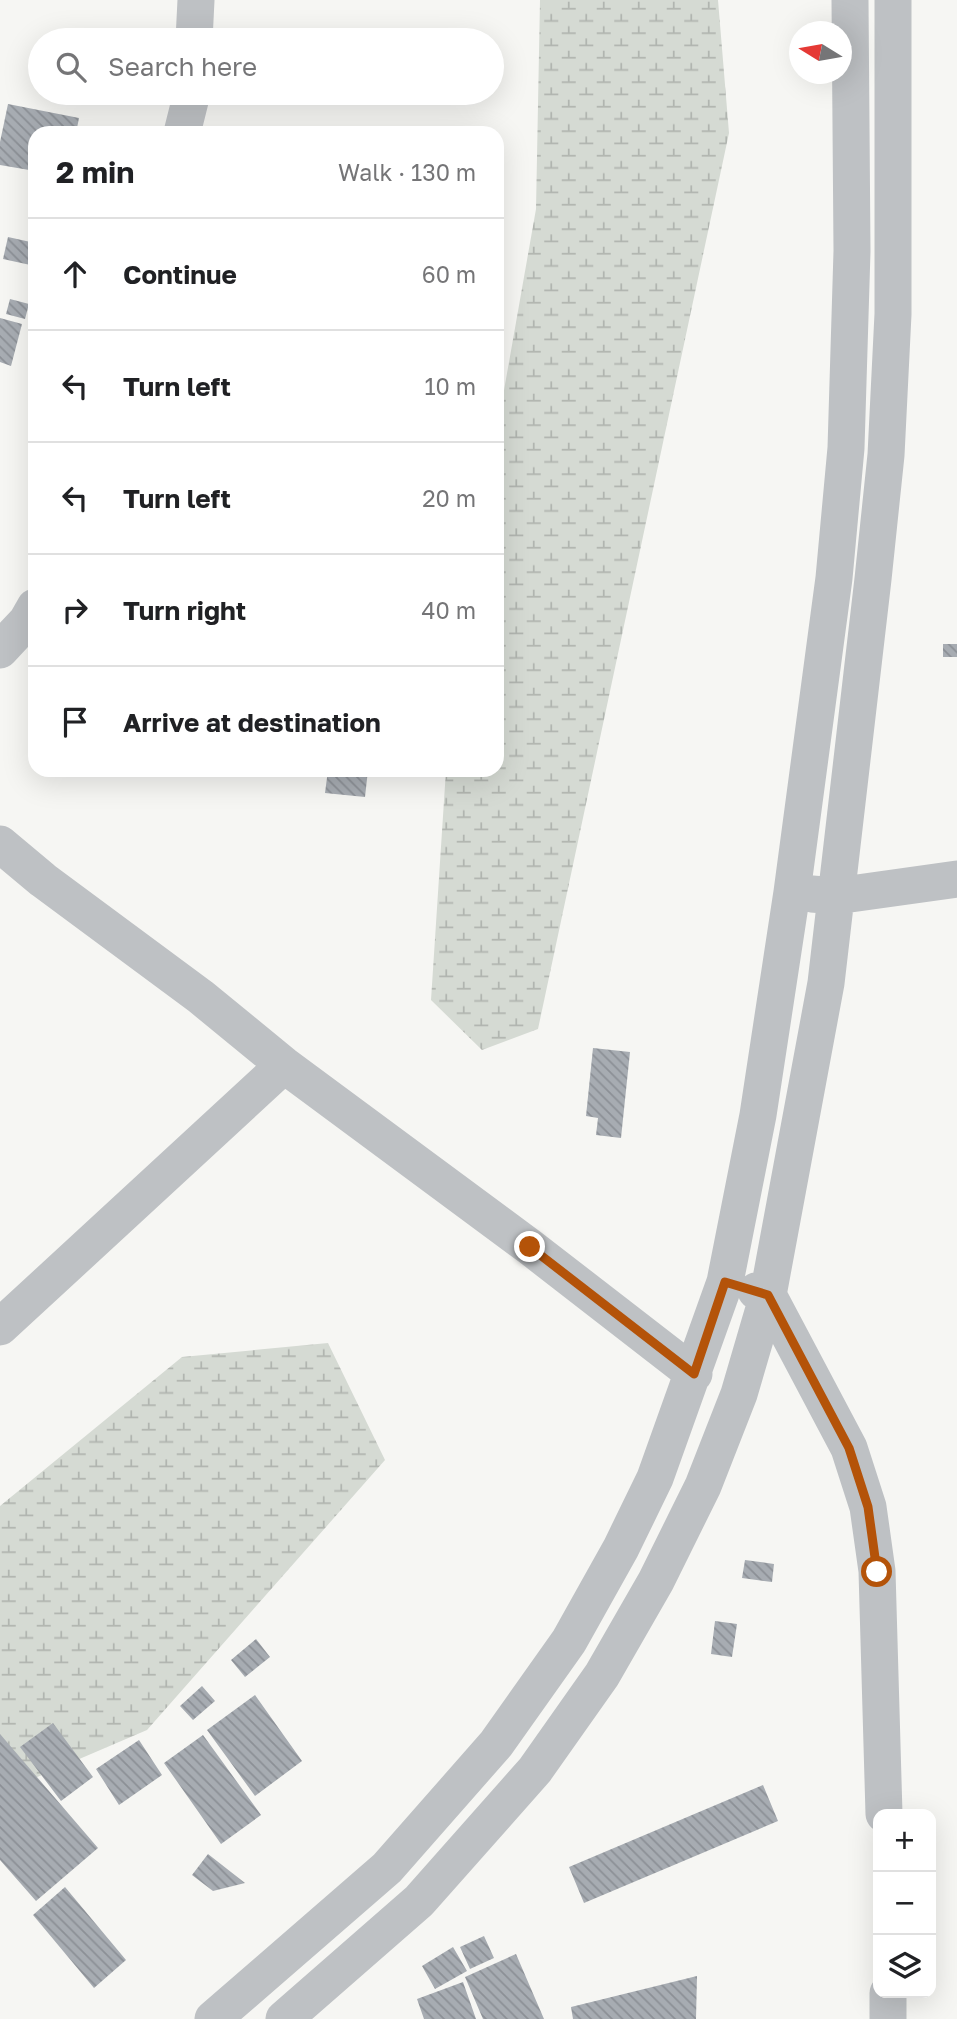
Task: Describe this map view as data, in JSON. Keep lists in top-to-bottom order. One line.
{"north":"left","page":{"search":"Search here","heading":["2 min","Walk · 130 m"],"list":[["Continue","60 m"],["Turn left","10 m"],["Turn left","20 m"],["Turn right","40 m"],"Arrive at destination"],"map_buttons":["+","−"]}}
